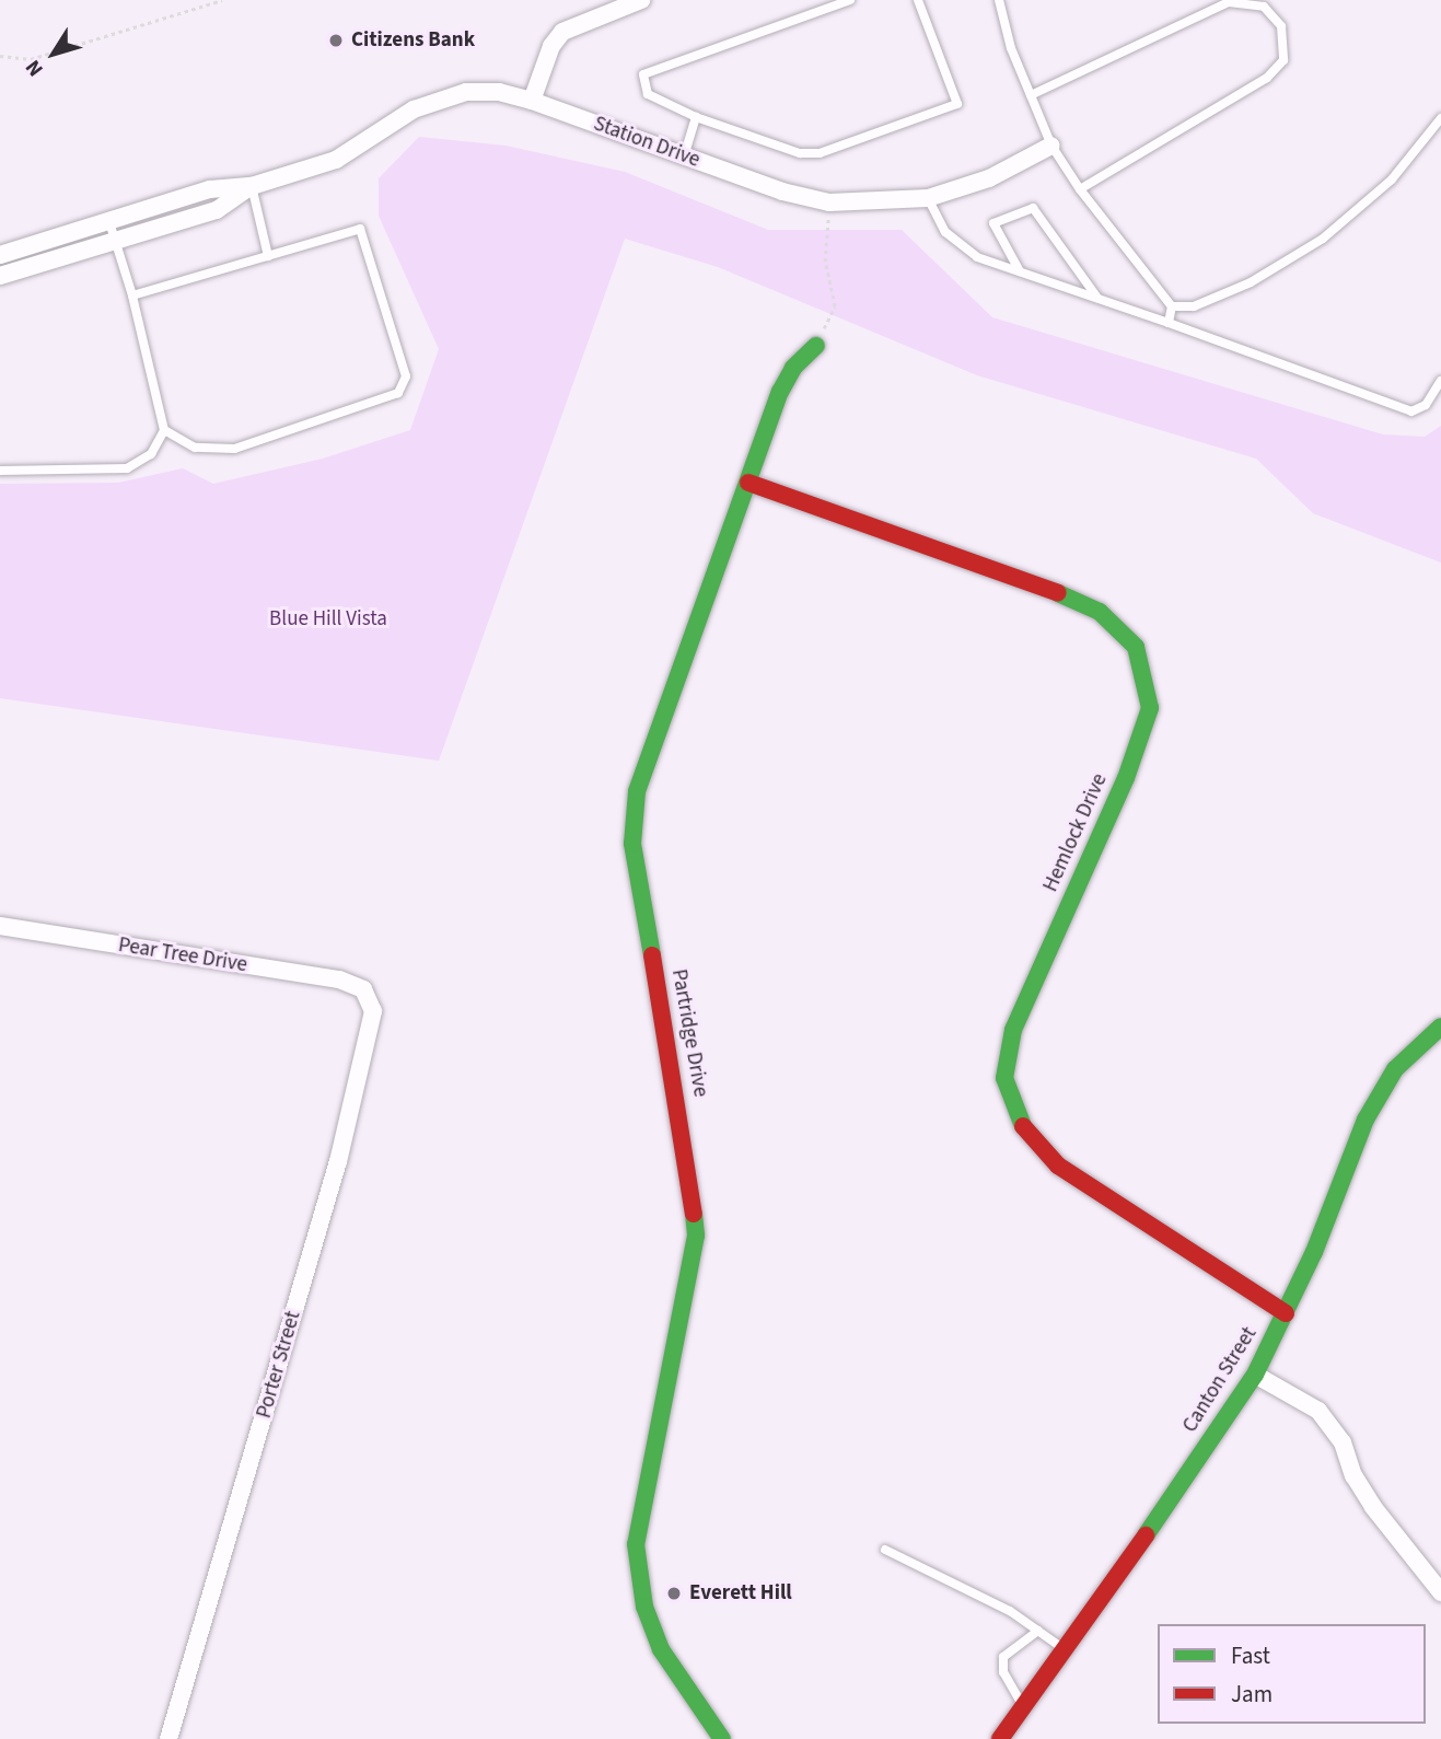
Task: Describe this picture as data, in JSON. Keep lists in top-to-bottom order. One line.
{"streets":{"street":["Station Drive","Hemlock Drive","Pear Tree Drive","Partridge Drive","Porter Street","Canton Street"]},"crossings":[["Hemlock Drive","Partridge Drive"],["Hemlock Drive","Canton Street"],["Pear Tree Drive","Porter Street"]],"parks":["Blue Hill Vista"],"places":["Citizens Bank","Everett Hill"],"legend":["Fast","Jam"],"north":"bottom left"}
